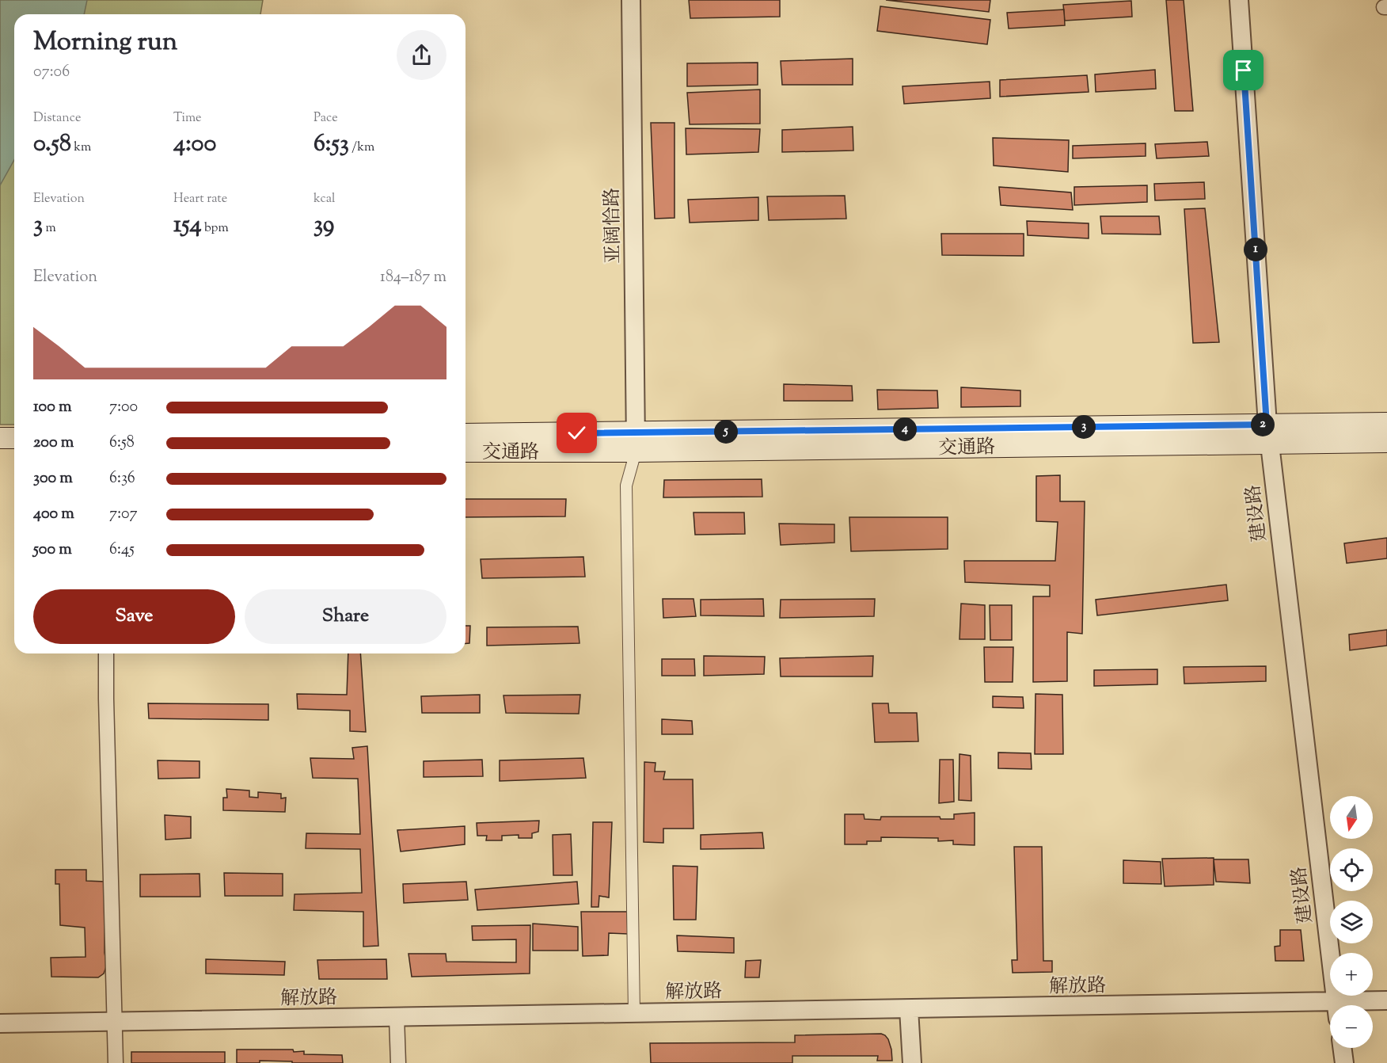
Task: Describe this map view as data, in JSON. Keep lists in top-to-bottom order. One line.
{"streets":{"main road":["交通路"],"street":["亚阔恰路","建设路","解放路"]},"crossings":[["亚阔恰路","交通路"],["交通路","建设路"]],"north":"bottom","page":{"heading":["Morning run","07:06"],"stats":[["Distance","0.58 km"],["Time","4:00"],["Pace","6:53 /km"],["Elevation","3 m"],["Heart rate","154 bpm"],["kcal","39"]],"pins":["1","2","3","4","5"],"chart":["Elevation","184–187 m"],"list":[{"name":"100 m","note":"7:00"},{"name":"200 m","note":"6:58"},{"name":"300 m","note":"6:36"},{"name":"400 m","note":"7:07"},{"name":"500 m","note":"6:45"}],"buttons":["Save","Share"],"map_buttons":["+","−"]}}
